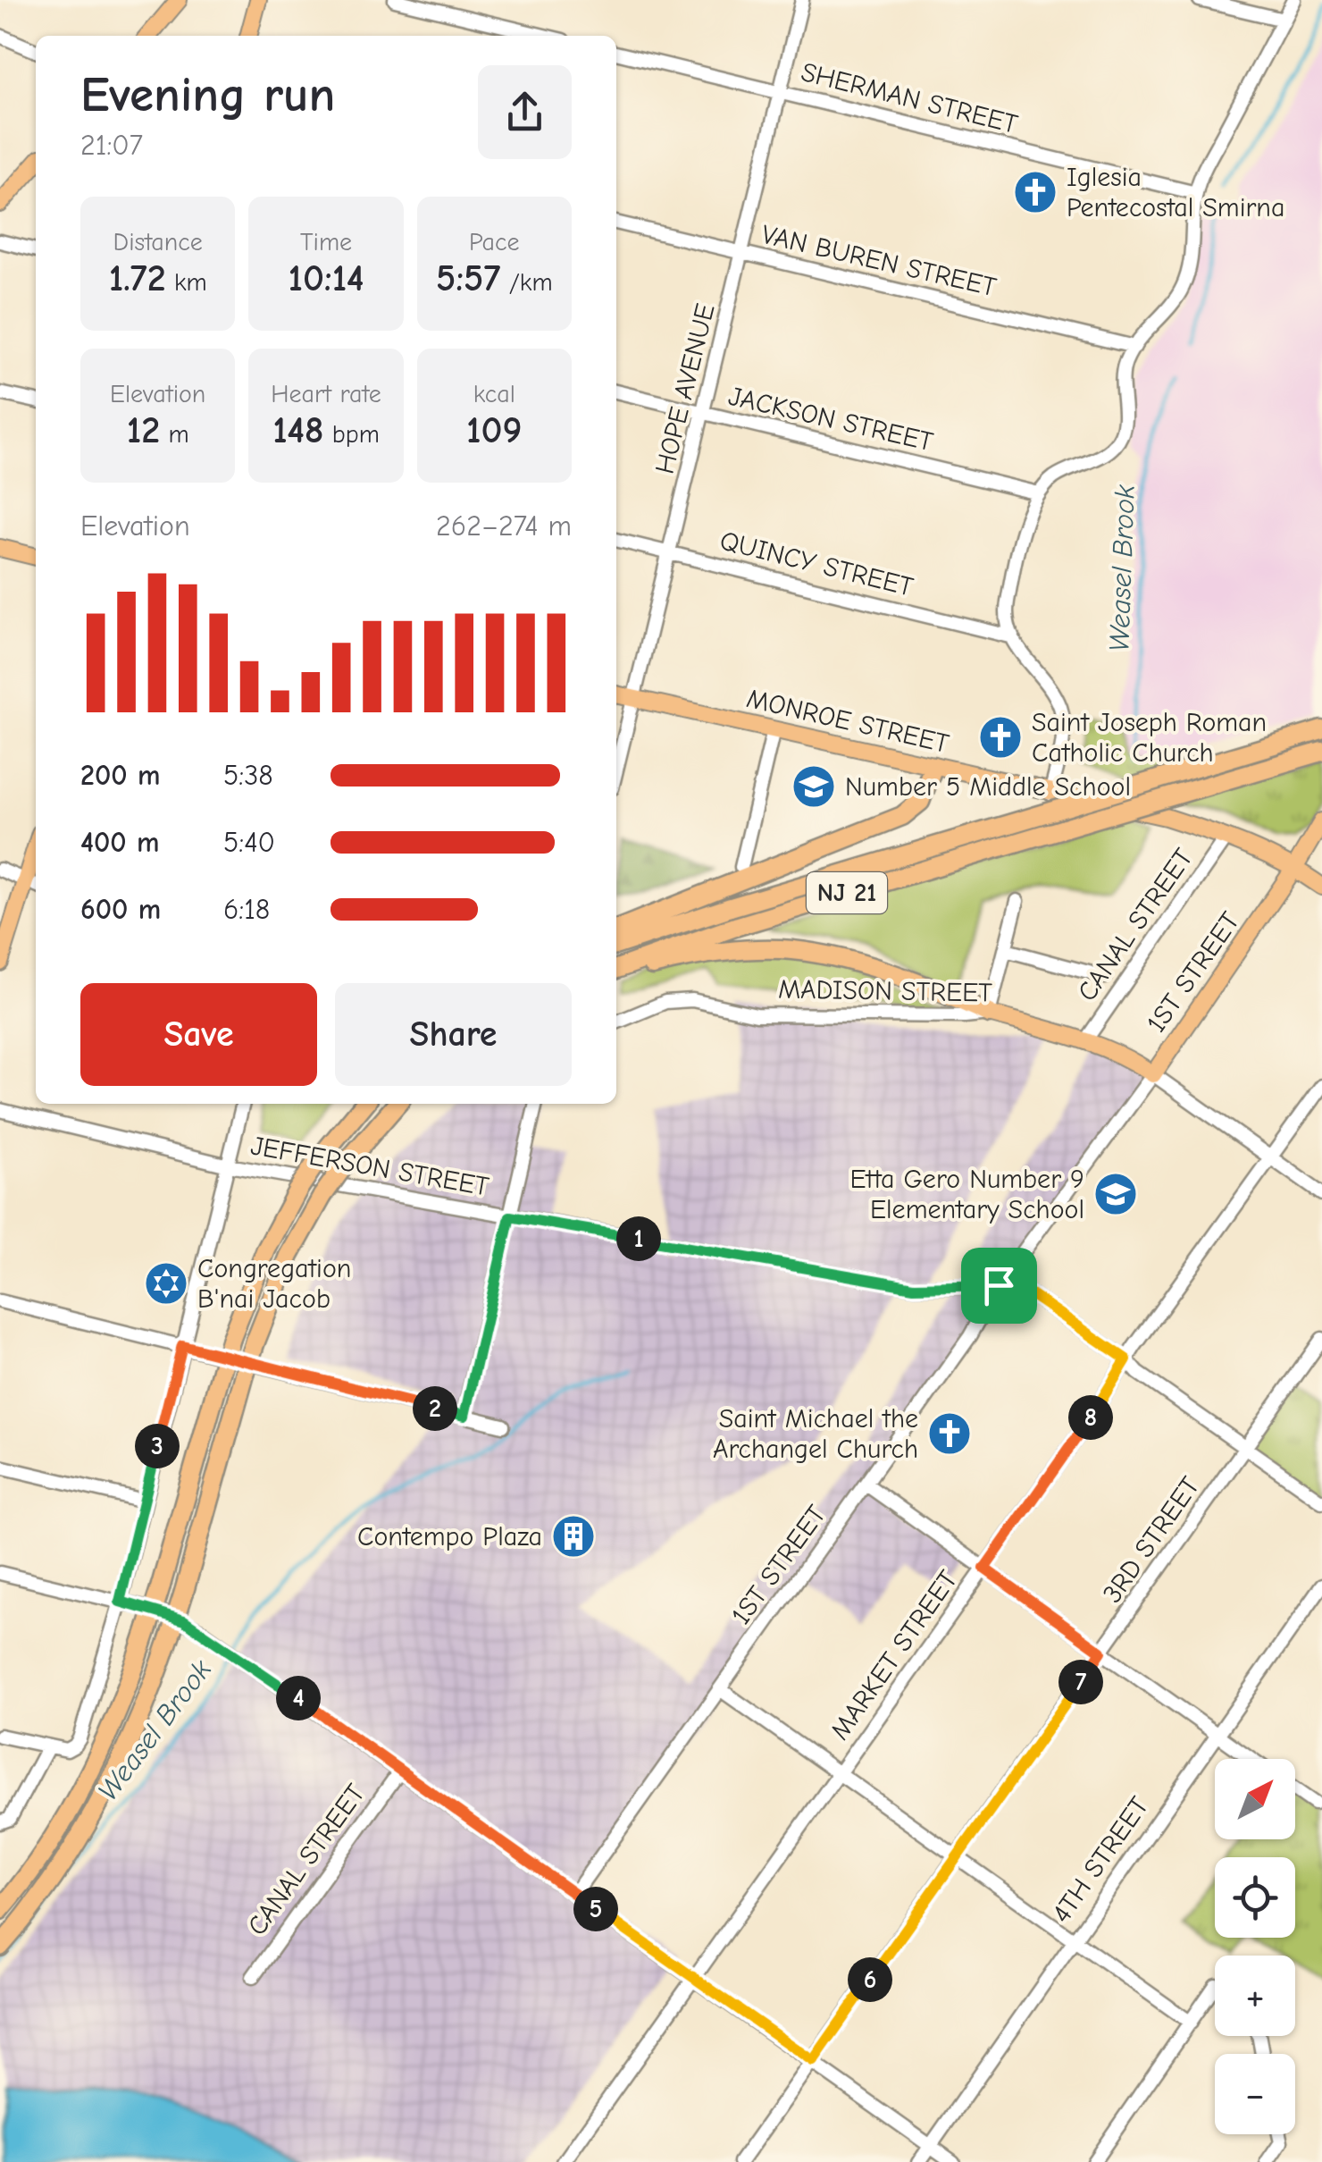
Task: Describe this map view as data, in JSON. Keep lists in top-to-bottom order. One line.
{"streets":{"highway":["NJ 21"],"main road":["MONROE STREET","1ST STREET","MADISON STREET"],"street":["SHERMAN STREET","VAN BUREN STREET","HOPE AVENUE","JACKSON STREET","QUINCY STREET","CANAL STREET","JEFFERSON STREET","3RD STREET","MARKET STREET","4TH STREET"]},"crossings":[["SHERMAN STREET","HOPE AVENUE"],["VAN BUREN STREET","HOPE AVENUE"],["HOPE AVENUE","JACKSON STREET"],["HOPE AVENUE","QUINCY STREET"],["HOPE AVENUE","MONROE STREET"],["MONROE STREET","CANAL STREET"],["MONROE STREET","1ST STREET"],["CANAL STREET","MADISON STREET"],["1ST STREET","MADISON STREET"],["1ST STREET","JEFFERSON STREET"]],"water":["Weasel Brook"],"places":{"church":["Iglesia Pentecostal Smirna","Saint Joseph Roman Catholic Church","Saint Michael the Archangel Church"],"school or university":["Number 5 Middle School","Etta Gero Number 9 Elementary School"],"synagogue":["Congregation B'nai Jacob"],"building":["Contempo Plaza"]},"north":"top right","page":{"heading":["Evening run","21:07"],"stats":[["Distance","1.72 km"],["Time","10:14"],["Pace","5:57 /km"],["Elevation","12 m"],["Heart rate","148 bpm"],["kcal","109"]],"chart":["Elevation","262–274 m"],"list":[{"name":"200 m","note":"5:38"},{"name":"400 m","note":"5:40"},{"name":"600 m","note":"6:18"}],"buttons":["Save","Share"],"pins":["1","2","8","3","7","4","5","6"],"map_buttons":["+","−"]}}
